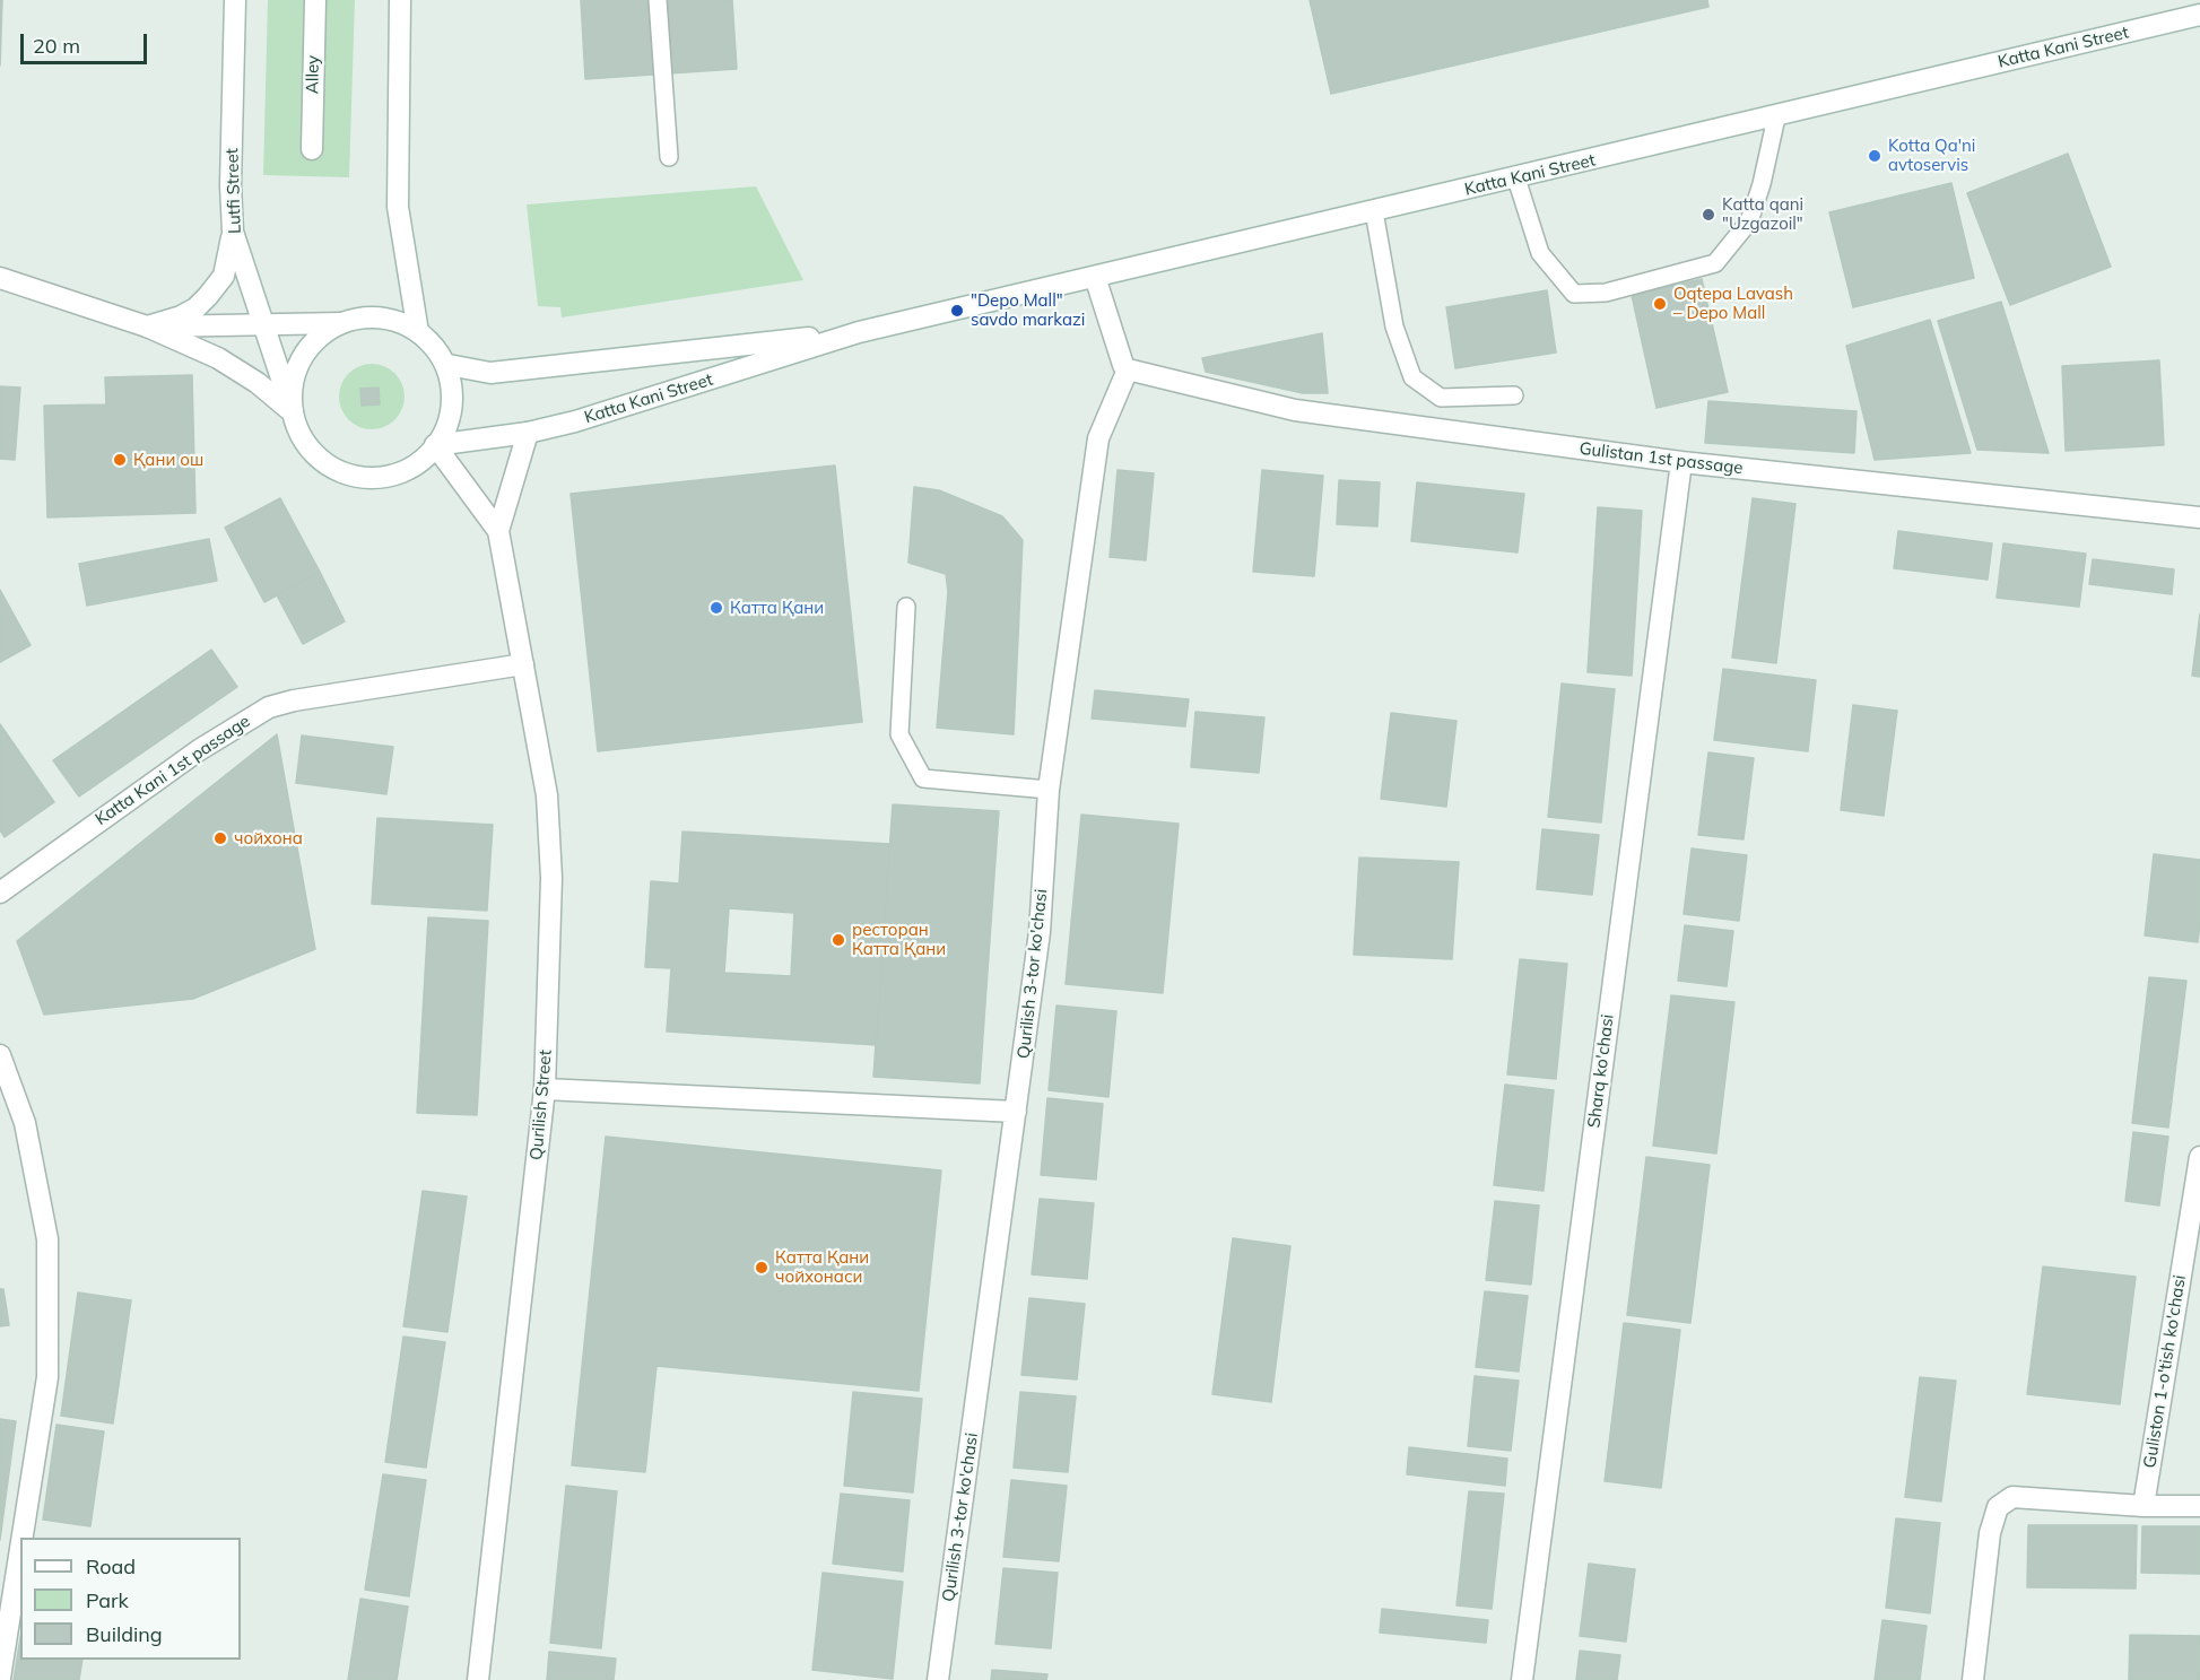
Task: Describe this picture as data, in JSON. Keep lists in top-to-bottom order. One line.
{"streets":{"street":["Katta Kani Street","Alley","Lutfi Street","Gulistan 1st passage","Katta Kani 1st passage","Qurilish 3-tor ko'chasi","Sharq ko'chasi","Qurilish Street","Guliston 1-o'tish ko'chasi"]},"crossings":[["Katta Kani Street","Lutfi Street"],["Katta Kani Street","Qurilish Street"],["Lutfi Street","Qurilish Street"],["Gulistan 1st passage","Qurilish 3-tor ko'chasi"],["Gulistan 1st passage","Sharq ko'chasi"],["Katta Kani 1st passage","Qurilish Street"]],"places":["Kotta Qa'ni avtoservis","Katta qani \"Uzgazoil\"","Oqtepa Lavash – Depo Mall","\"Depo Mall\" savdo markazi","Қани ош","Катта Қани","чойхона","ресторан Катта Қани","Катта Қани чойхонаси"],"legend":["Road","Park","Building"],"scale_bar":"20 m"}
